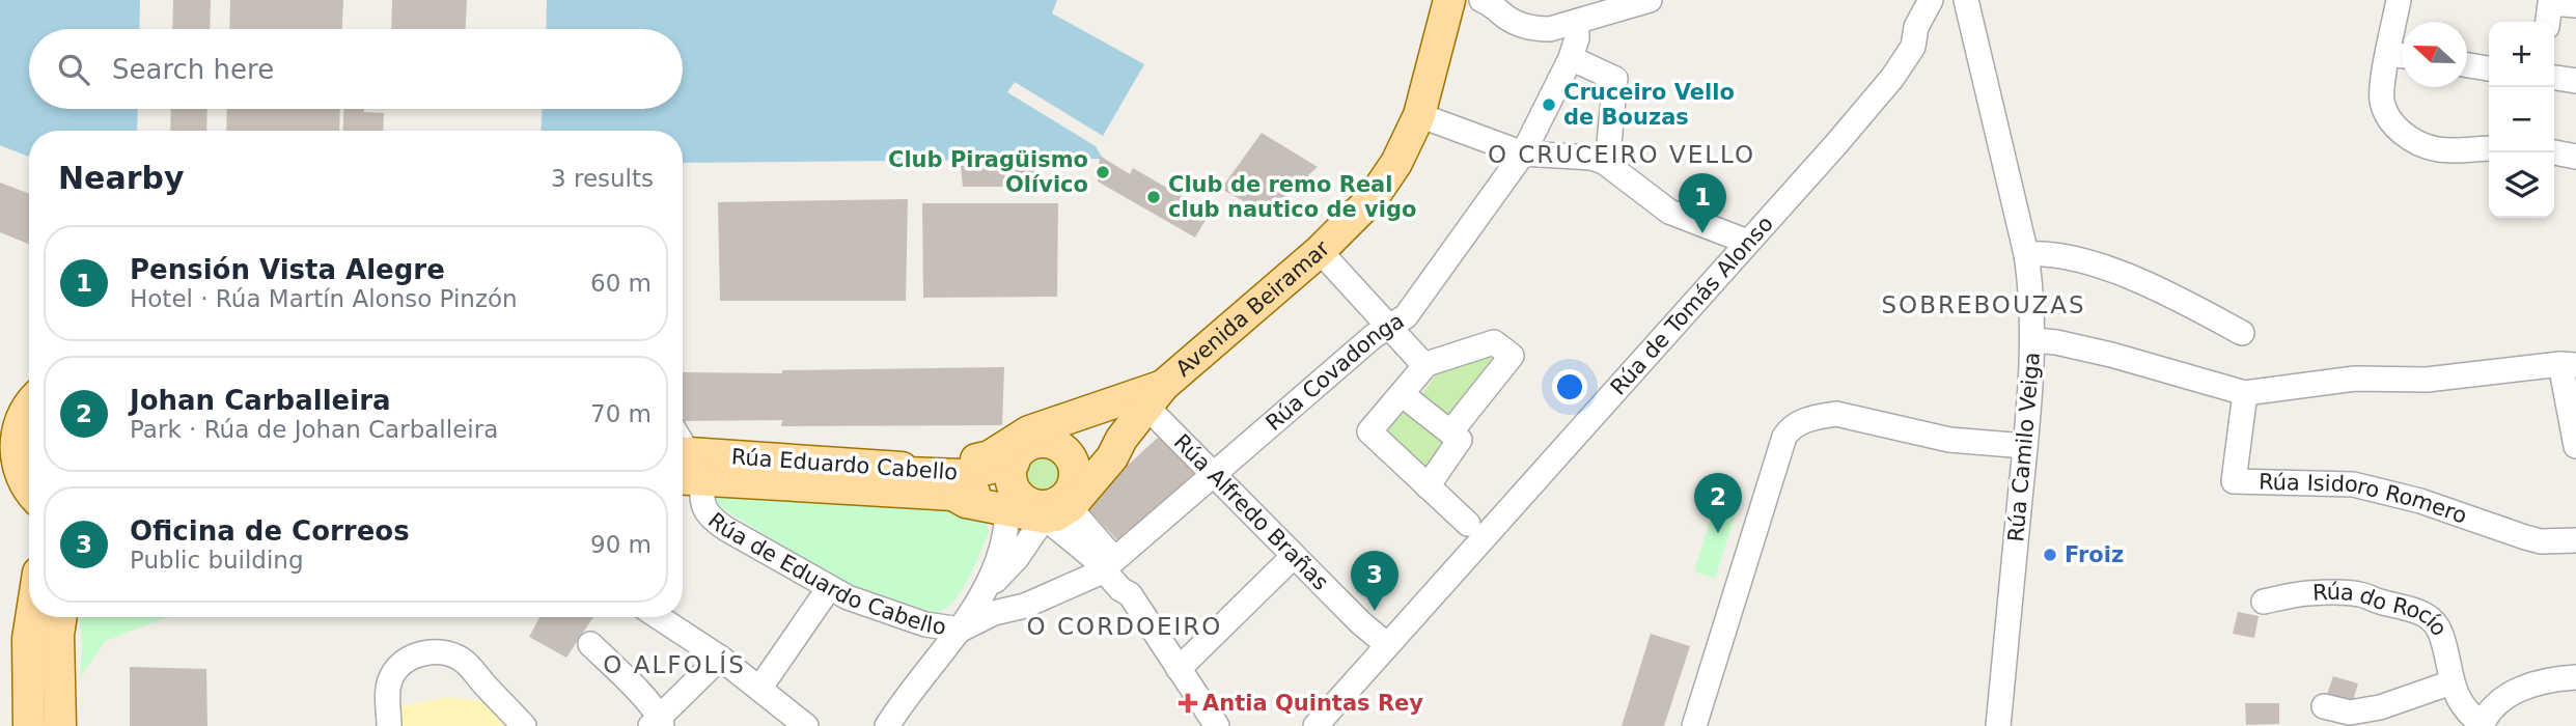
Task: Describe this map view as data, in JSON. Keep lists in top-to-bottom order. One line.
{"streets":{"main road":["Avenida Beiramar","Rúa Eduardo Cabello"],"street":["Rúa de Tomás Alonso","Rúa Covadonga","Rúa Camilo Veiga","Rúa Isidoro Romero","Rúa Alfredo Brañas","Rúa de Eduardo Cabello","Rúa do Rocío"]},"crossings":[["Rúa de Tomás Alonso","Rúa Alfredo Brañas"],["Avenida Beiramar","Rúa Eduardo Cabello"],["Avenida Beiramar","Rúa Alfredo Brañas"],["Rúa Covadonga","Rúa Alfredo Brañas"],["Rúa Covadonga","Rúa de Eduardo Cabello"],["Rúa Eduardo Cabello","Rúa de Eduardo Cabello"]],"districts":["O CRUCEIRO VELLO","SOBREBOUZAS","O CORDOEIRO","O ALFOLÍS"],"places":{"other":["Cruceiro Vello de Bouzas","Club Piragüismo Olívico","Club de remo Real club nautico de vigo","Froiz"],"health":["Antia Quintas Rey"]},"north":"left","page":{"map_buttons":["+","−"],"search":"Search here","heading":["Nearby","3 results"],"pins":["1","2","3"],"list":[{"mark":"1","name":"Pensión Vista Alegre","note":"Hotel · Rúa Martín Alonso Pinzón","value":"60 m"},{"mark":"2","name":"Johan Carballeira","note":"Park · Rúa de Johan Carballeira","value":"70 m"},{"mark":"3","name":"Oficina de Correos","note":"Public building","value":"90 m"}]}}
